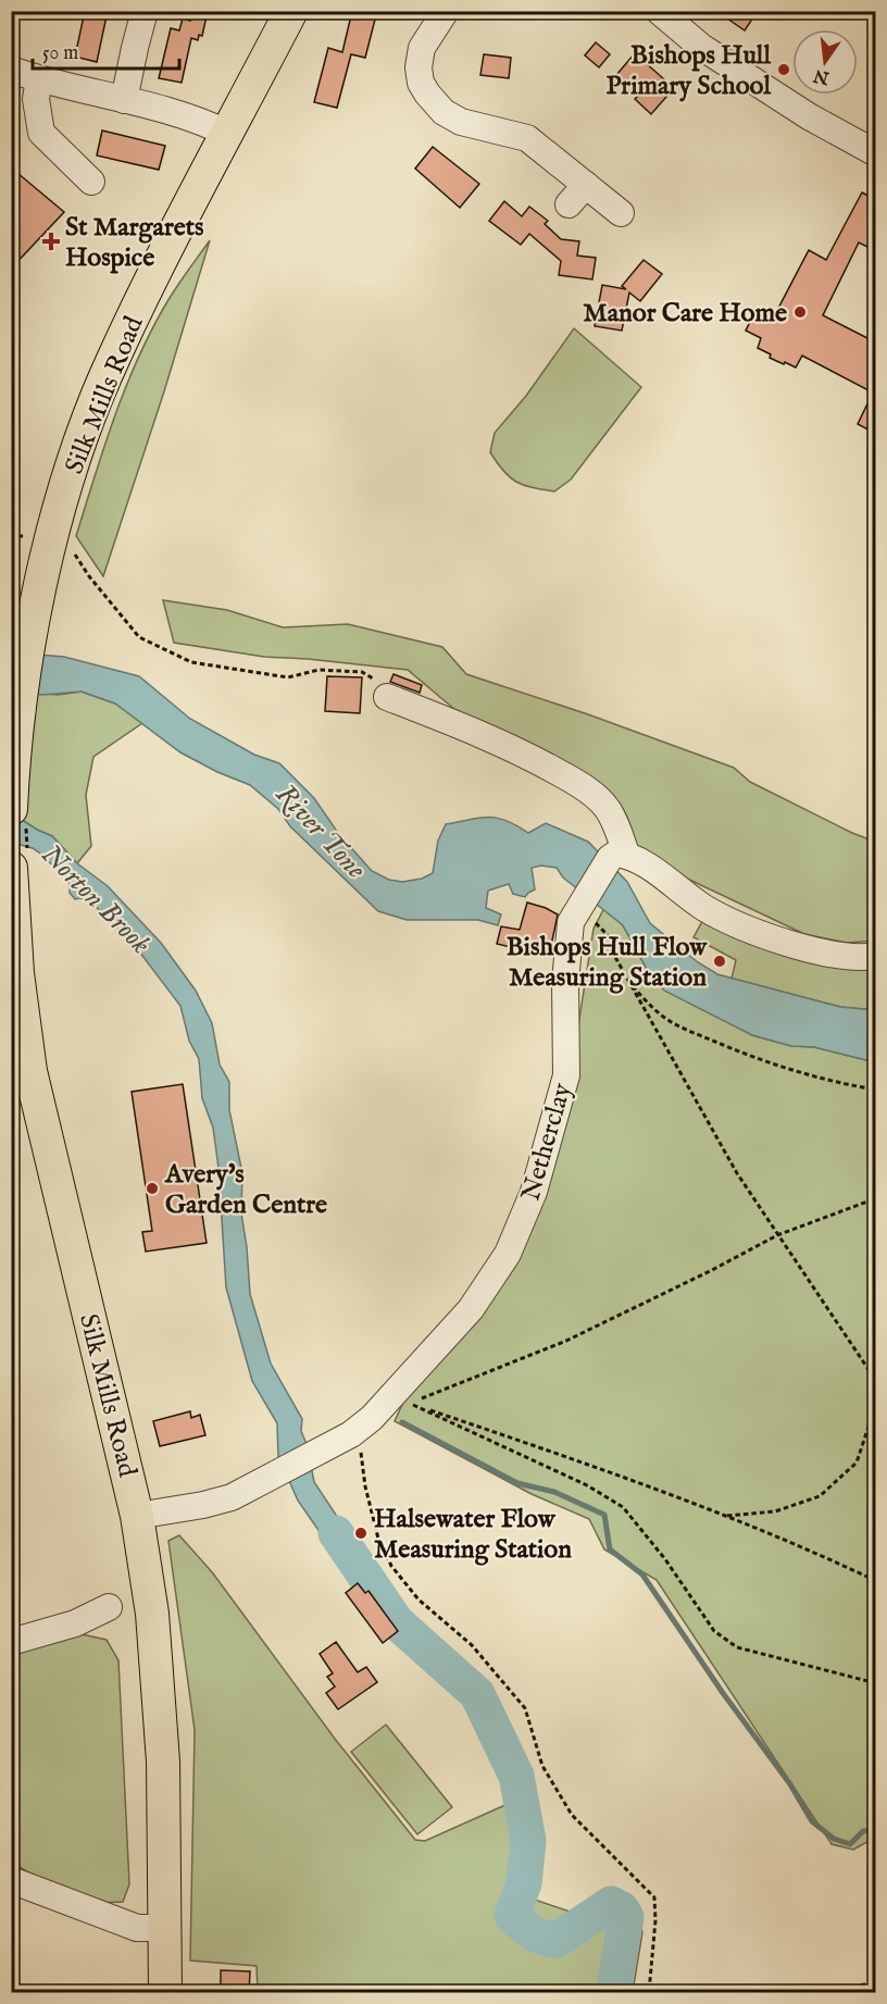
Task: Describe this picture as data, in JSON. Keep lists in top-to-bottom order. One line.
{"streets":{"main road":["Silk Mills Road"],"street":["Netherclay"]},"crossings":[["Silk Mills Road","Netherclay"]],"water":["River Tone","Norton Brook"],"places":{"other":["Bishops Hull Primary School","Manor Care Home","Bishops Hull Flow Measuring Station","Avery's Garden Centre","Halsewater Flow Measuring Station"],"health":["St Margarets Hospice"]},"scale_bar":"50 m","north":"bottom"}
